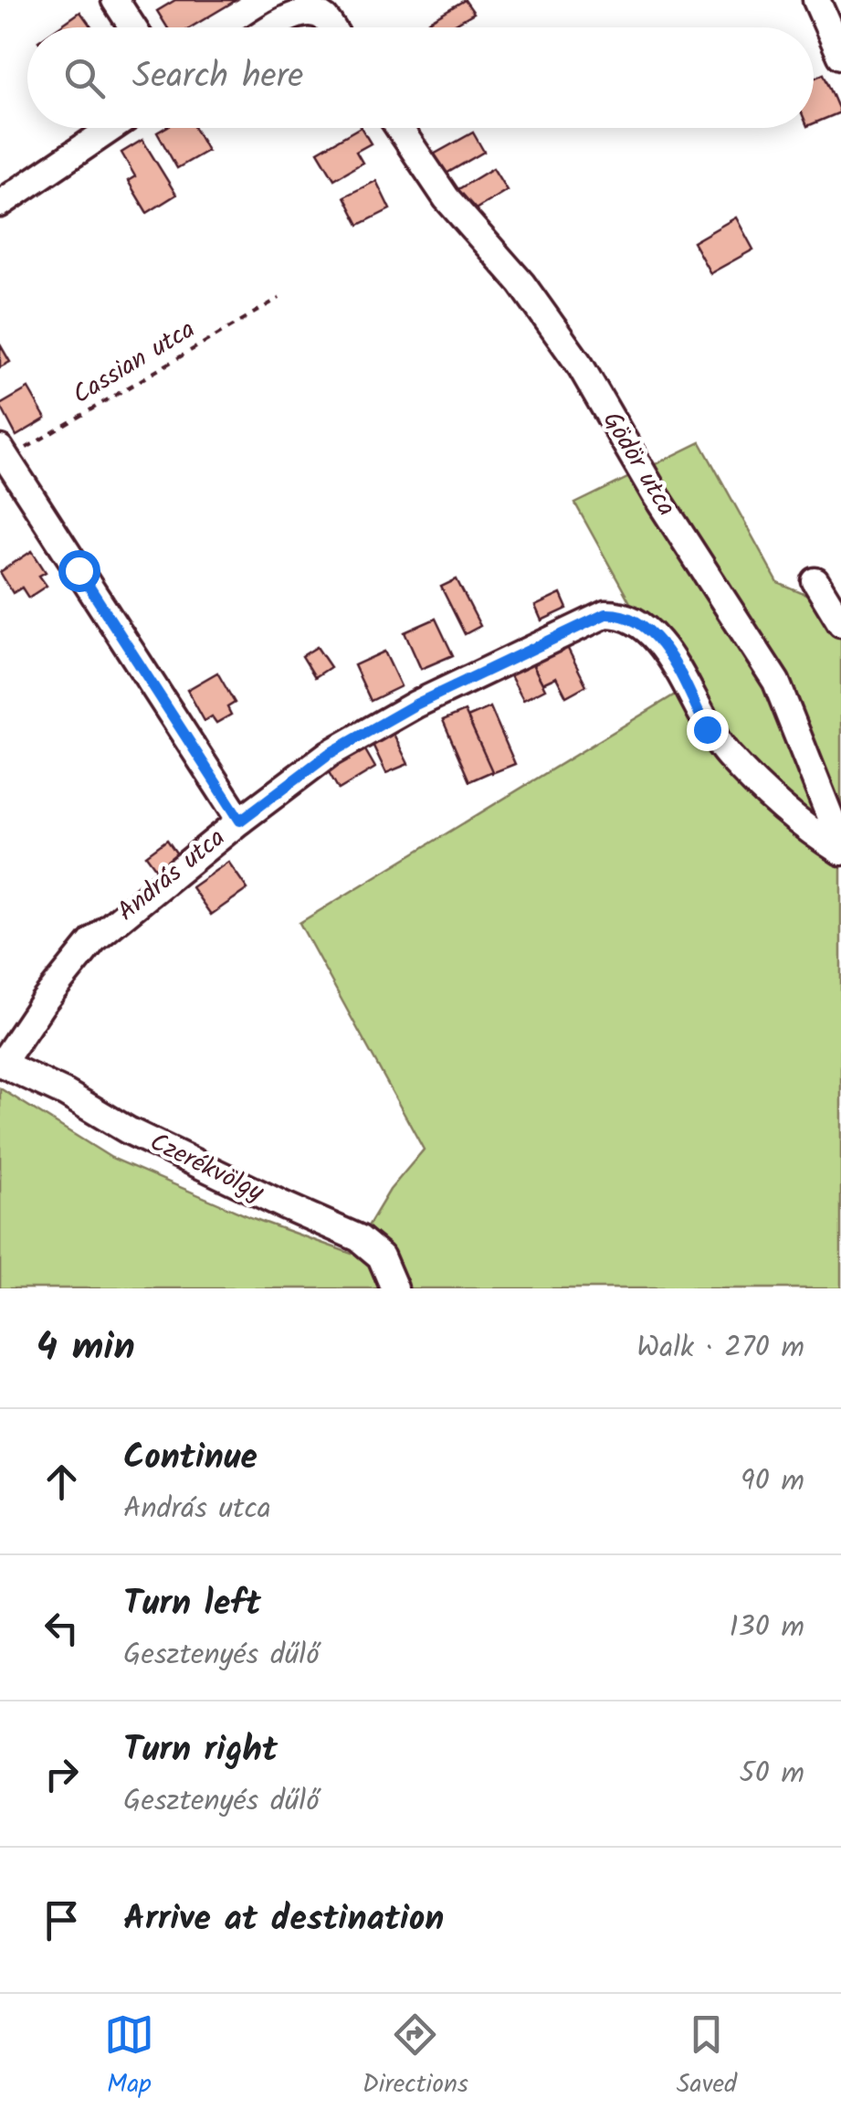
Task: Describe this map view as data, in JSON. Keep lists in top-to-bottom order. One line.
{"streets":{"street":["Gödör utca","András utca","Czerékvölgy"],"path":["Cassian utca"]},"crossings":[["Cassian utca","András utca"],["András utca","Czerékvölgy"]],"page":{"search":"Search here","heading":["4 min","Walk · 270 m"],"list":[["Continue","András utca","90 m"],["Turn left","Gesztenyés dűlő","130 m"],["Turn right","Gesztenyés dűlő","50 m"],"Arrive at destination"],"nav":["Map","Directions","Saved"]}}
